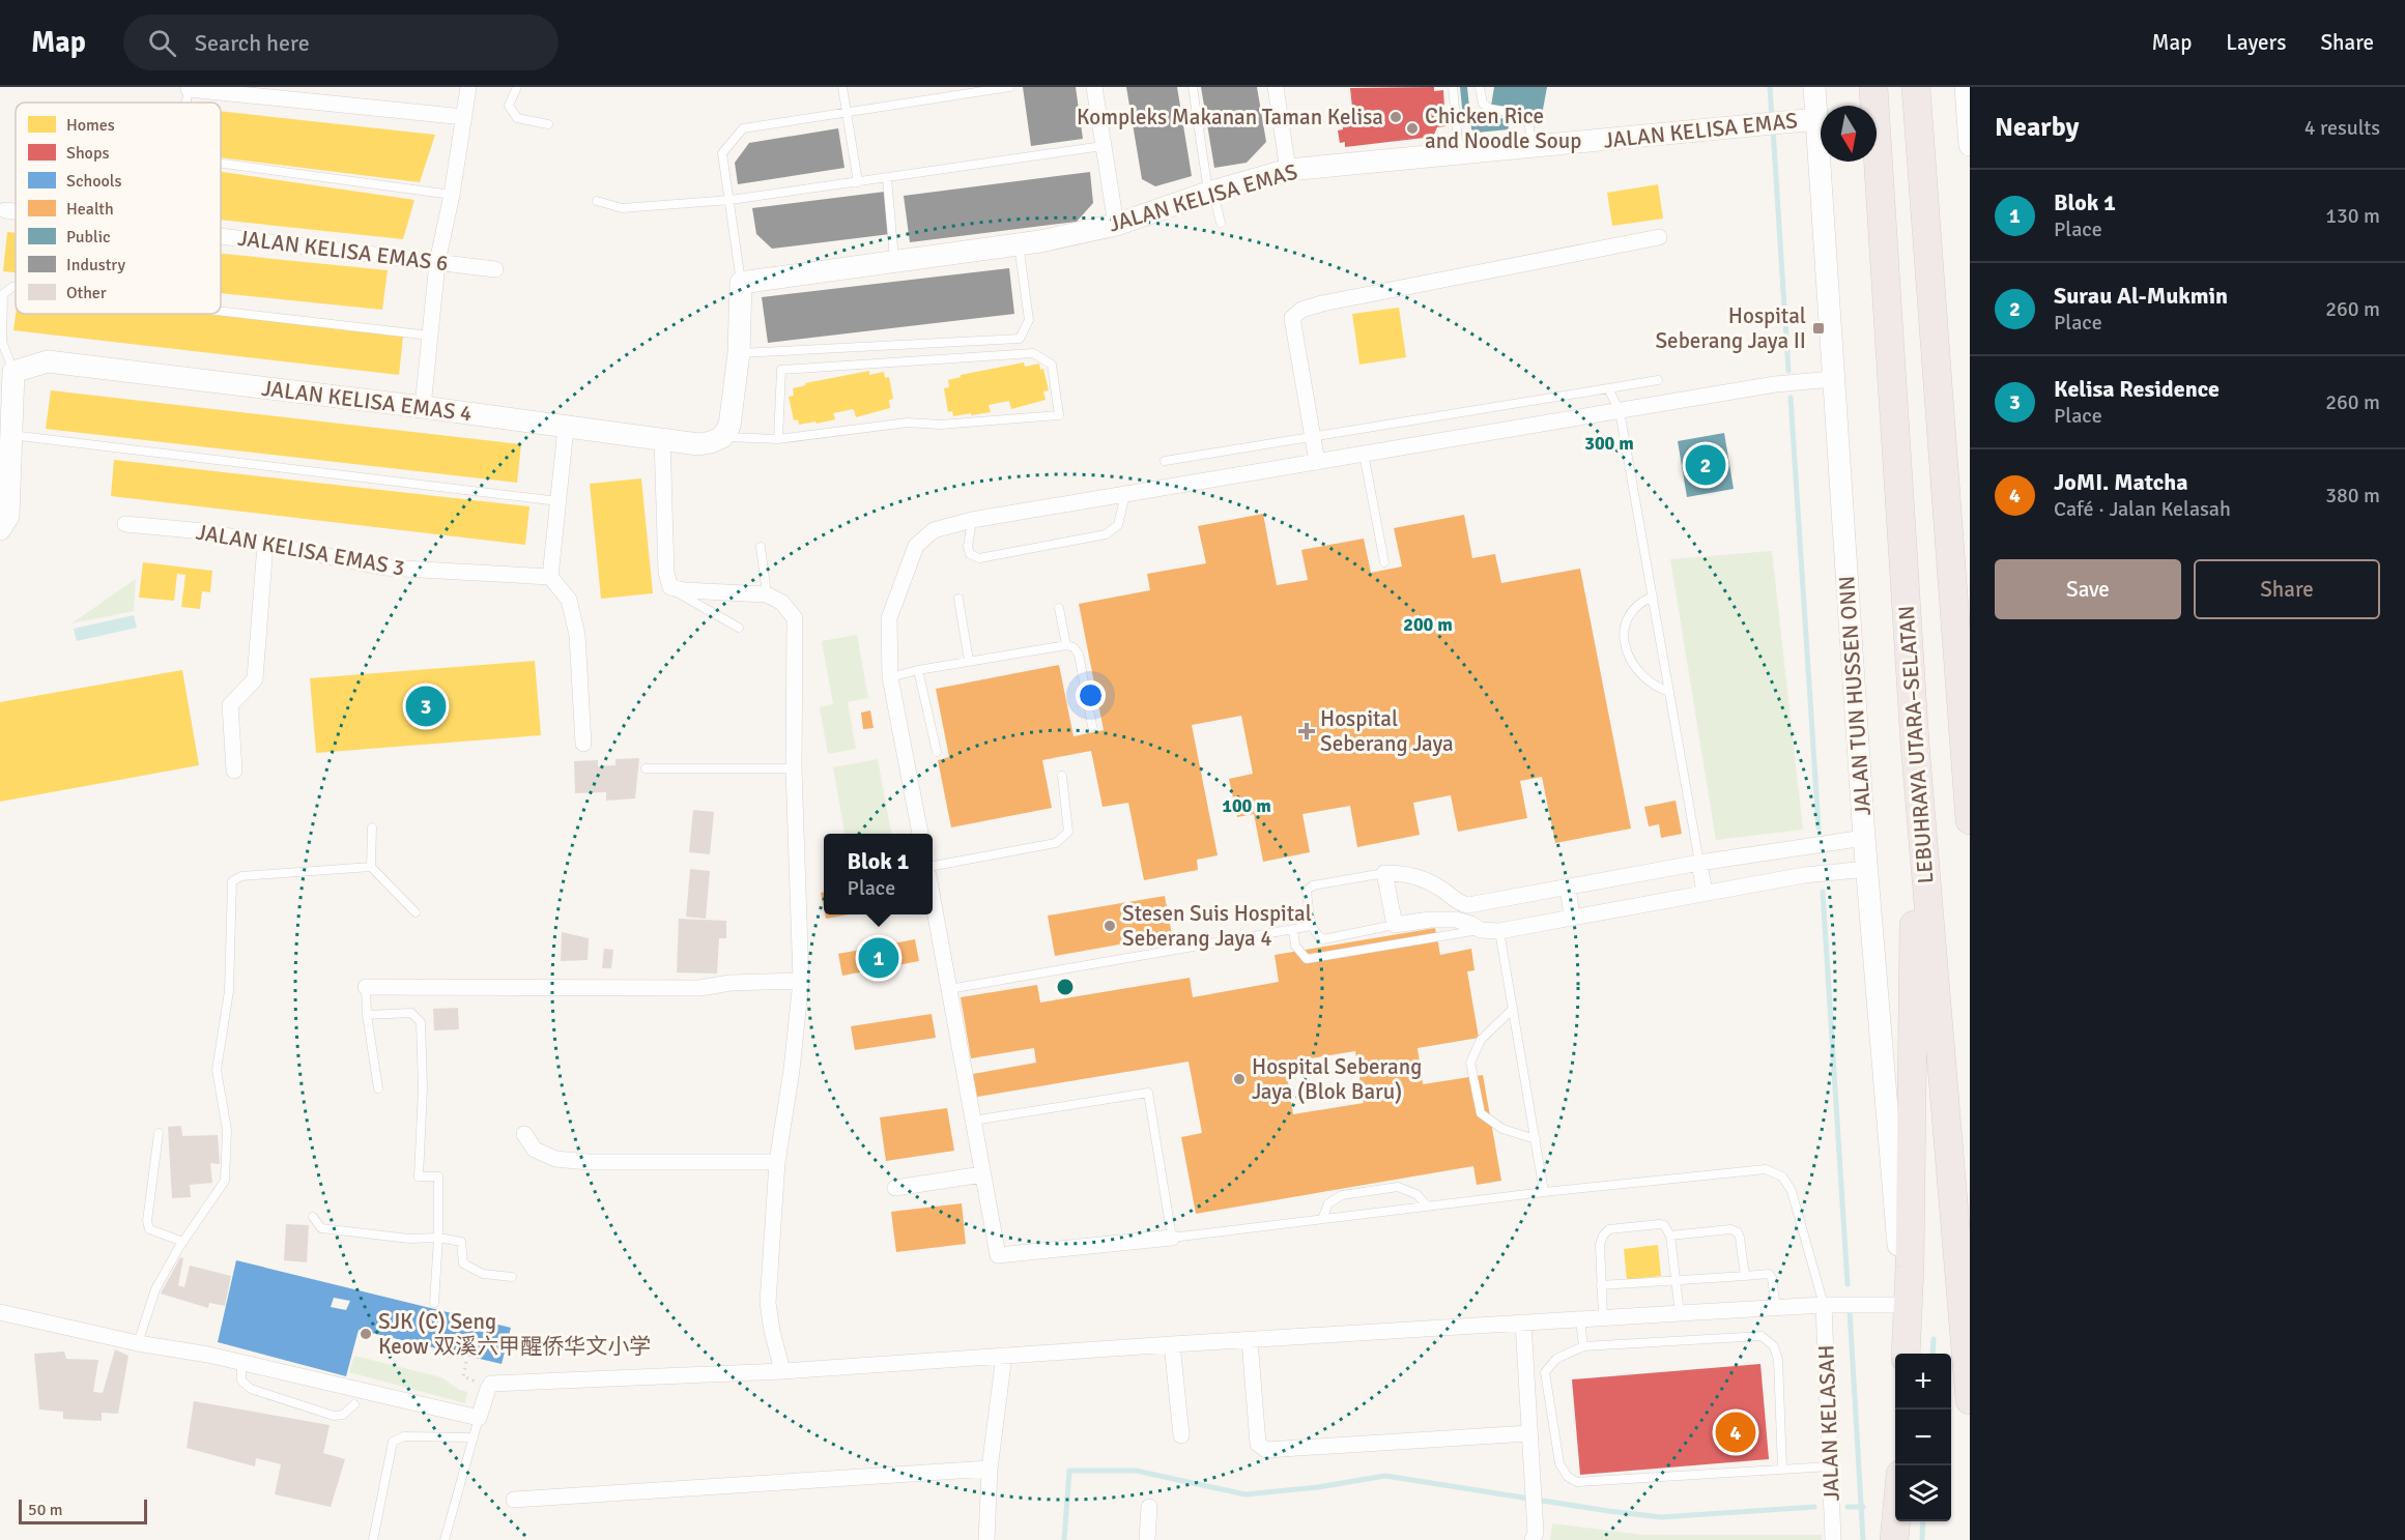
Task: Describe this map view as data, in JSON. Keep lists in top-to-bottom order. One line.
{"streets":{"highway":["LEBUHRAYA UTARA–SELATAN"],"street":["JALAN KELISA EMAS","JALAN KELISA EMAS 6","JALAN KELISA EMAS 4","JALAN KELISA EMAS 3","JALAN TUN HUSSEN ONN","JALAN KELASAH"]},"crossings":[["JALAN KELISA EMAS","JALAN TUN HUSSEN ONN"]],"places":{"other":["Kompleks Makanan Taman Kelisa","Chicken Rice and Noodle Soup","Stesen Suis Hospital Seberang Jaya 4","Hospital Seberang Jaya (Blok Baru)","SJK (C) Seng Keow 双溪六甲醒侨华文小学"],"transit":["Hospital Seberang Jaya II"],"health":["Hospital Seberang Jaya"]},"legend":["Homes","Shops","Schools","Health","Public","Industry","Other"],"scale_bar":"50 m","north":"bottom","page":{"header":"Map","search":"Search here","nav":["Map","Layers","Share"],"heading":["Nearby","4 results"],"list":[{"mark":"1","name":"Blok 1","note":"Place","value":"130 m"},{"mark":"2","name":"Surau Al-Mukmin","note":"Place","value":"260 m"},{"mark":"3","name":"Kelisa Residence","note":"Place","value":"260 m"},{"mark":"4","name":"JoMI. Matcha","note":"Café · Jalan Kelasah","value":"380 m"}],"pins":["2","3","1","4"],"buttons":["Save","Share"],"popup":["Blok 1","Place"],"map_buttons":["+","−"],"scale":"50 m"},"rings":["300 m","200 m","100 m"]}
